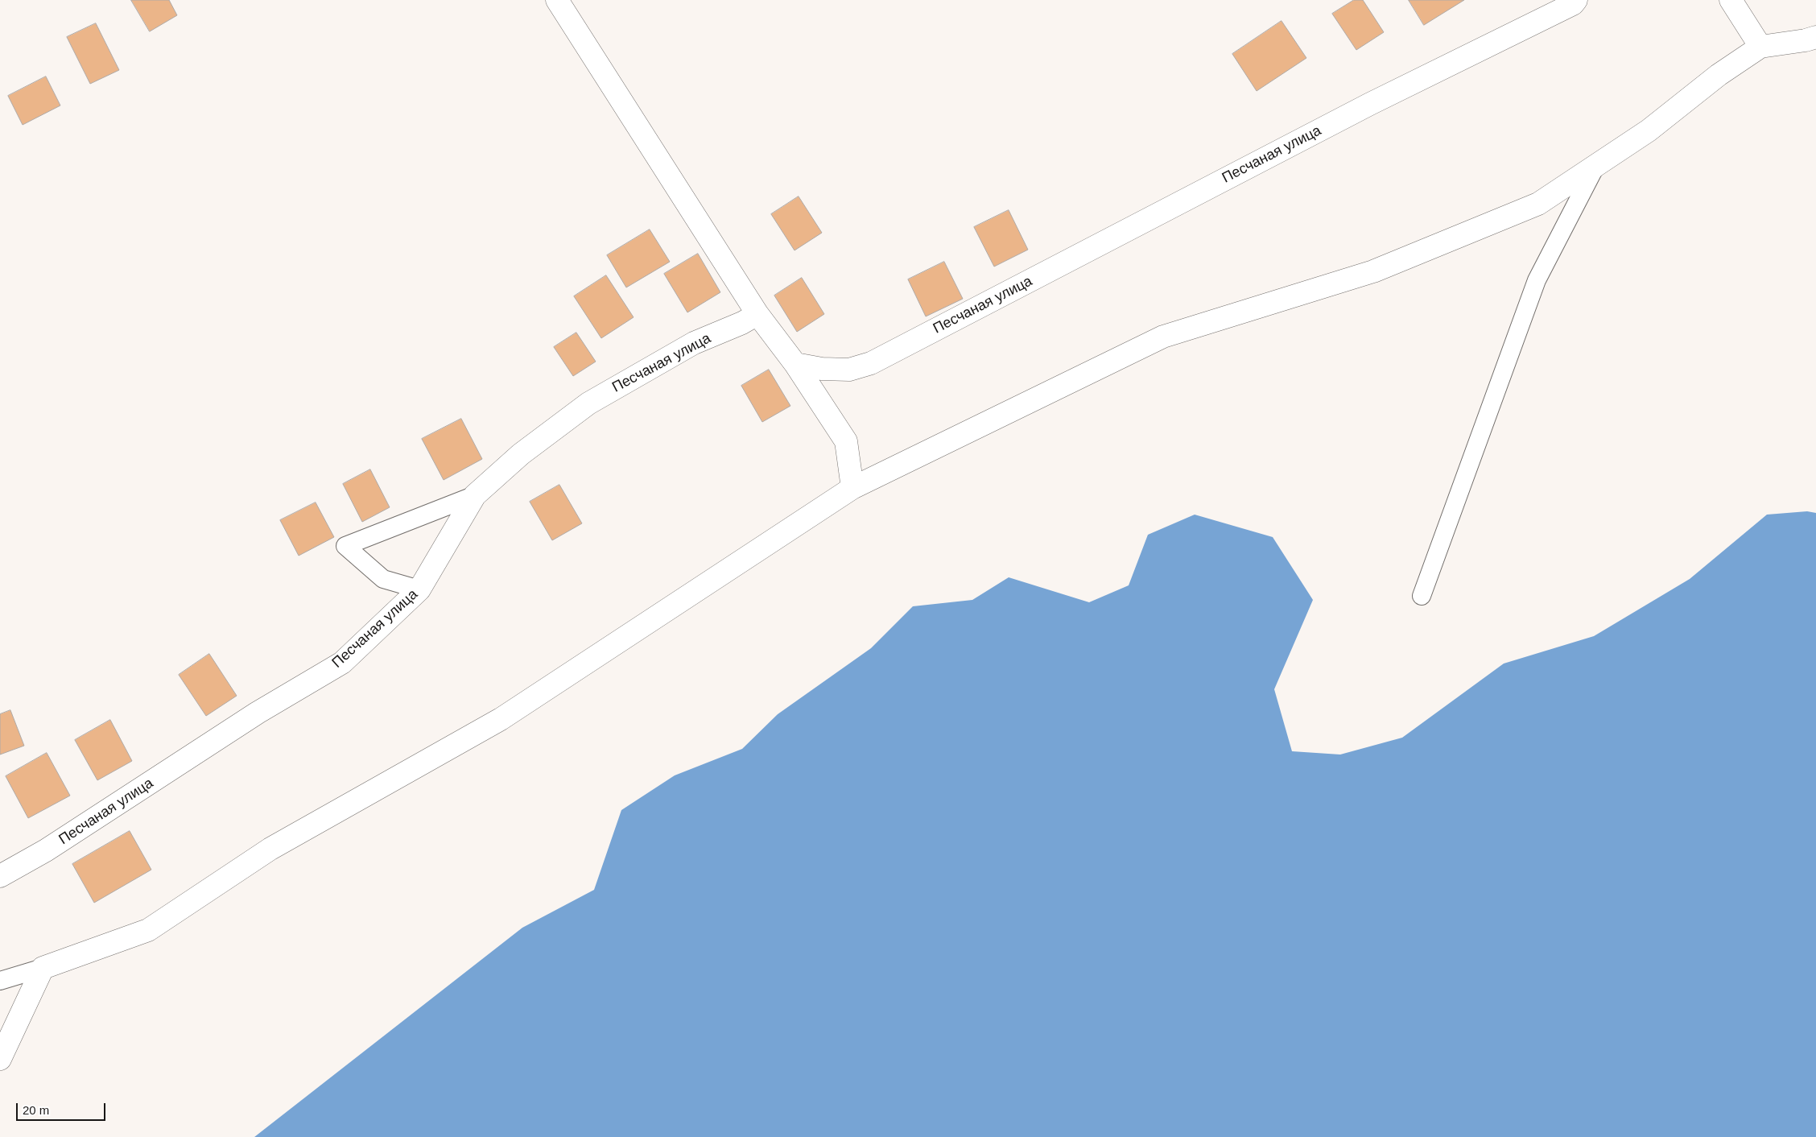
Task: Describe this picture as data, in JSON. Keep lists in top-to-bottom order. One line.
{"streets":{"street":["Песчаная улица"]},"scale_bar":"20 m"}
